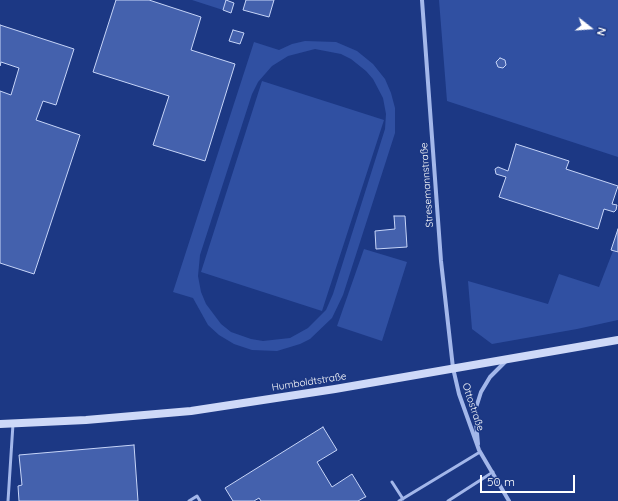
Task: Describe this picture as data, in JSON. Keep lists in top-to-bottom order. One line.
{"streets":{"street":["Stresemannstraße","Humboldtstraße","Ottostraße"]},"crossings":[["Stresemannstraße","Humboldtstraße"],["Stresemannstraße","Ottostraße"],["Humboldtstraße","Ottostraße"]],"scale_bar":"50 m","north":"right"}
